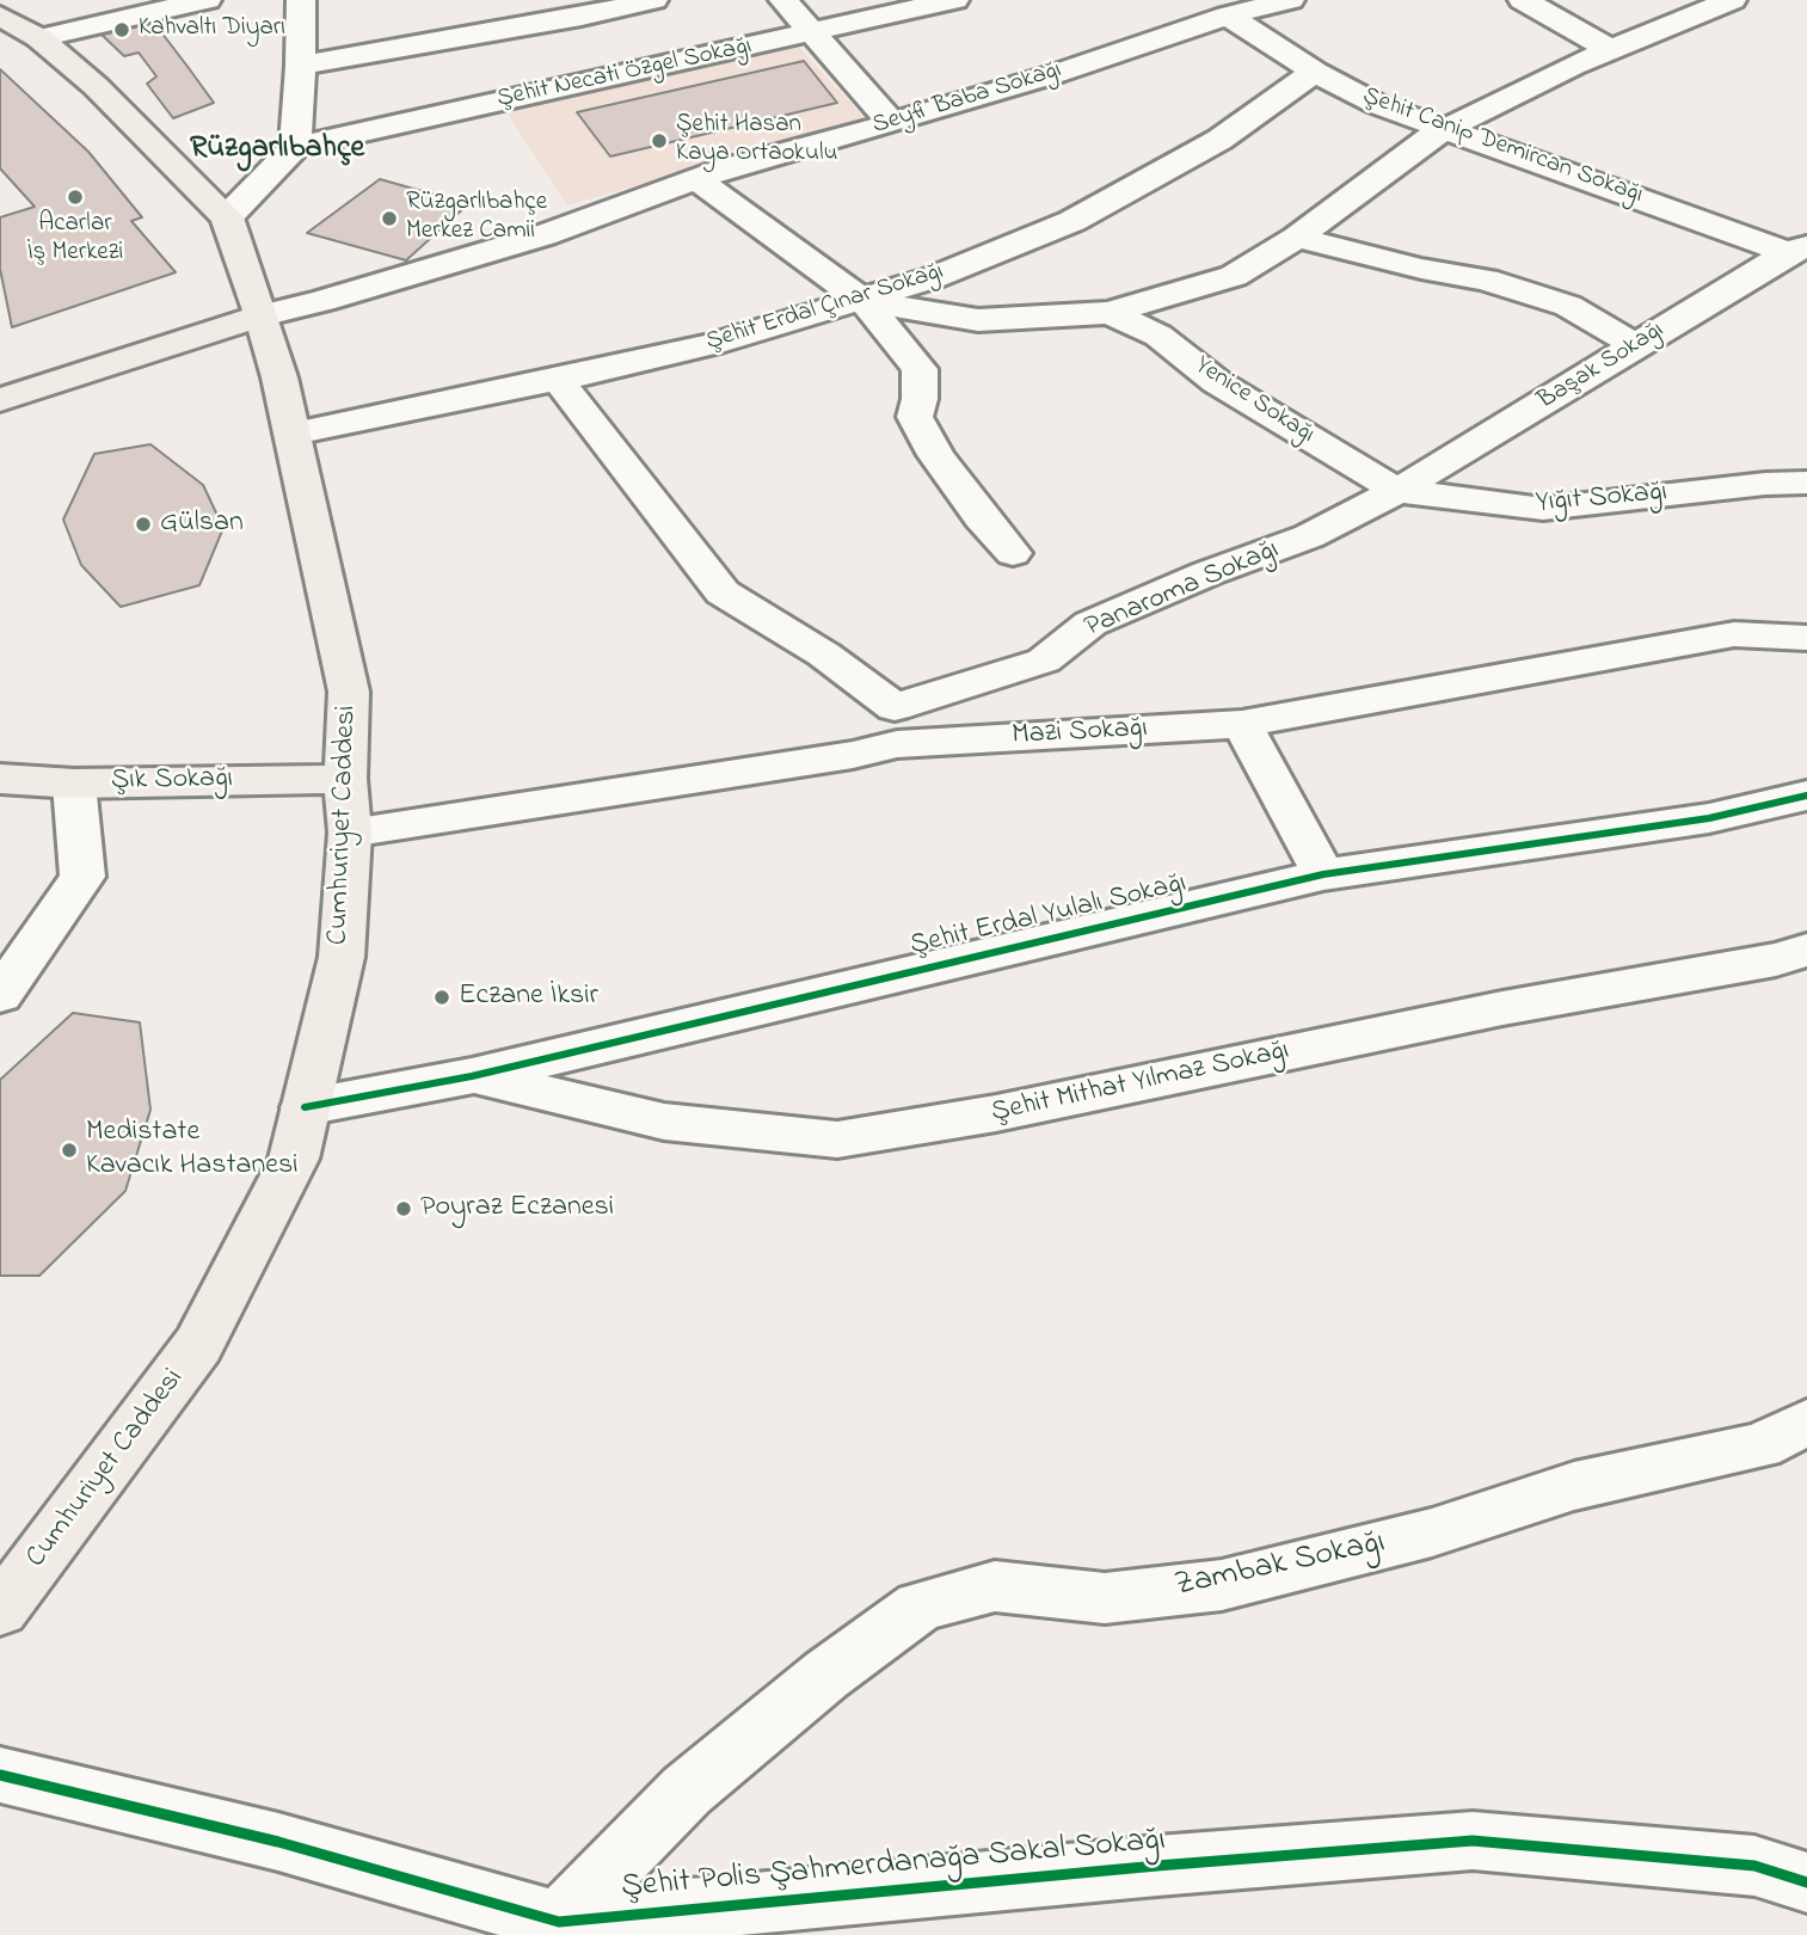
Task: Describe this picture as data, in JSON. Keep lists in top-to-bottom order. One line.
{"streets":{"main road":["Şık Sokağı","Cumhuriyet Caddesi"],"street":["Şehit Necati Özgel Sokağı","Seyfi Baba Sokağı","Şehit Canip Demircan Sokağı","Şehit Erdal Çınar Sokağı","Başak Sokağı","Yenice Sokağı","Yığıt Sokağı","Panaroma Sokağı","Mazi Sokağı","Şehit Erdal Yulalı Sokağı","Şehit Mithat Yılmaz Sokağı","Zambak Sokağı","Şehit Polis Şahmerdanağa Sakal Sokağı"]},"crossings":[["Seyfi Baba Sokağı","Şehit Canip Demircan Sokağı"],["Seyfi Baba Sokağı","Cumhuriyet Caddesi"],["Şehit Canip Demircan Sokağı","Şehit Erdal Çınar Sokağı"],["Şehit Canip Demircan Sokağı","Başak Sokağı"],["Şehit Erdal Çınar Sokağı","Cumhuriyet Caddesi"],["Başak Sokağı","Yenice Sokağı"],["Başak Sokağı","Yığıt Sokağı"],["Başak Sokağı","Panaroma Sokağı"],["Yenice Sokağı","Yığıt Sokağı"],["Yenice Sokağı","Panaroma Sokağı"],["Yığıt Sokağı","Panaroma Sokağı"],["Panaroma Sokağı","Mazi Sokağı"],["Mazi Sokağı","Cumhuriyet Caddesi"],["Şık Sokağı","Cumhuriyet Caddesi"],["Cumhuriyet Caddesi","Şehit Erdal Yulalı Sokağı"],["Şehit Erdal Yulalı Sokağı","Şehit Mithat Yılmaz Sokağı"],["Zambak Sokağı","Şehit Polis Şahmerdanağa Sakal Sokağı"]],"districts":["Rüzgarlıbahçe"],"places":["Kahvaltı Diyarı","Şehit Hasan Kaya Ortaokulu","Acarlar İş Merkezi","Rüzgarlıbahçe Merkez Camii","Gülsan","Eczane İksir","Medistate Kavacık Hastanesi","Poyraz Eczanesi"]}
